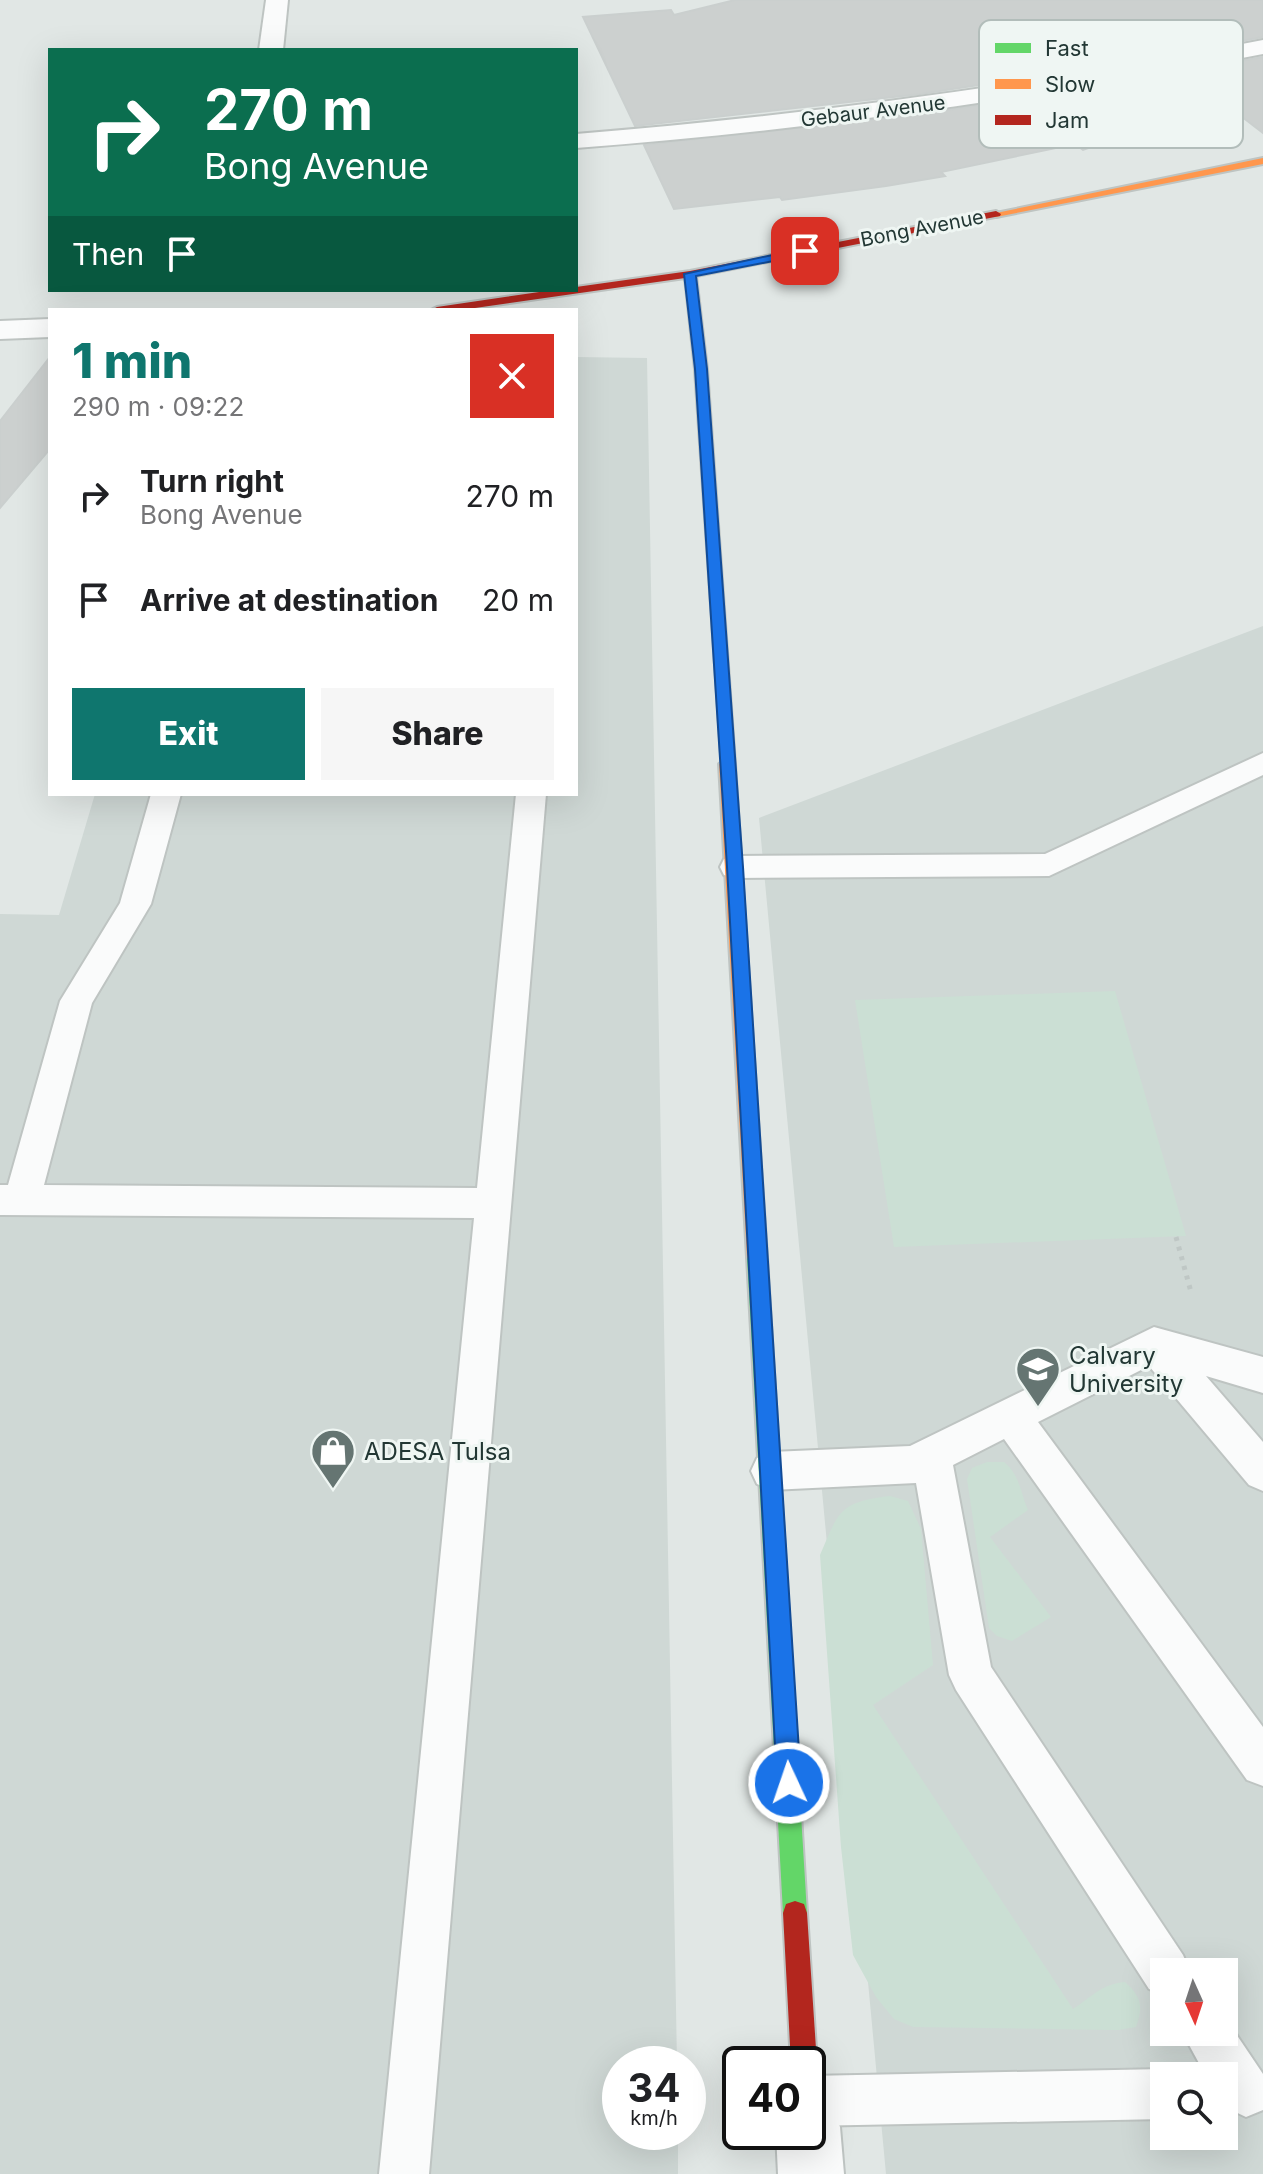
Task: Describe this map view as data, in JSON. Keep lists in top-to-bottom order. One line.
{"streets":{"street":["Gebaur Avenue","Bong Avenue"]},"places":{"school or university":["Calvary University"],"shop":["ADESA Tulsa"]},"legend":["Fast","Slow","Jam"],"north":"bottom","page":{"turn":["270 m","Bong Avenue"],"then":"Then","heading":["1 min","290 m · 09:22"],"list":[{"name":"Turn right","note":"Bong Avenue","value":"270 m"},{"name":"Arrive at destination","value":"20 m"}],"buttons":["Exit","Share"],"speed":"34 km/h","limit":"40"}}
